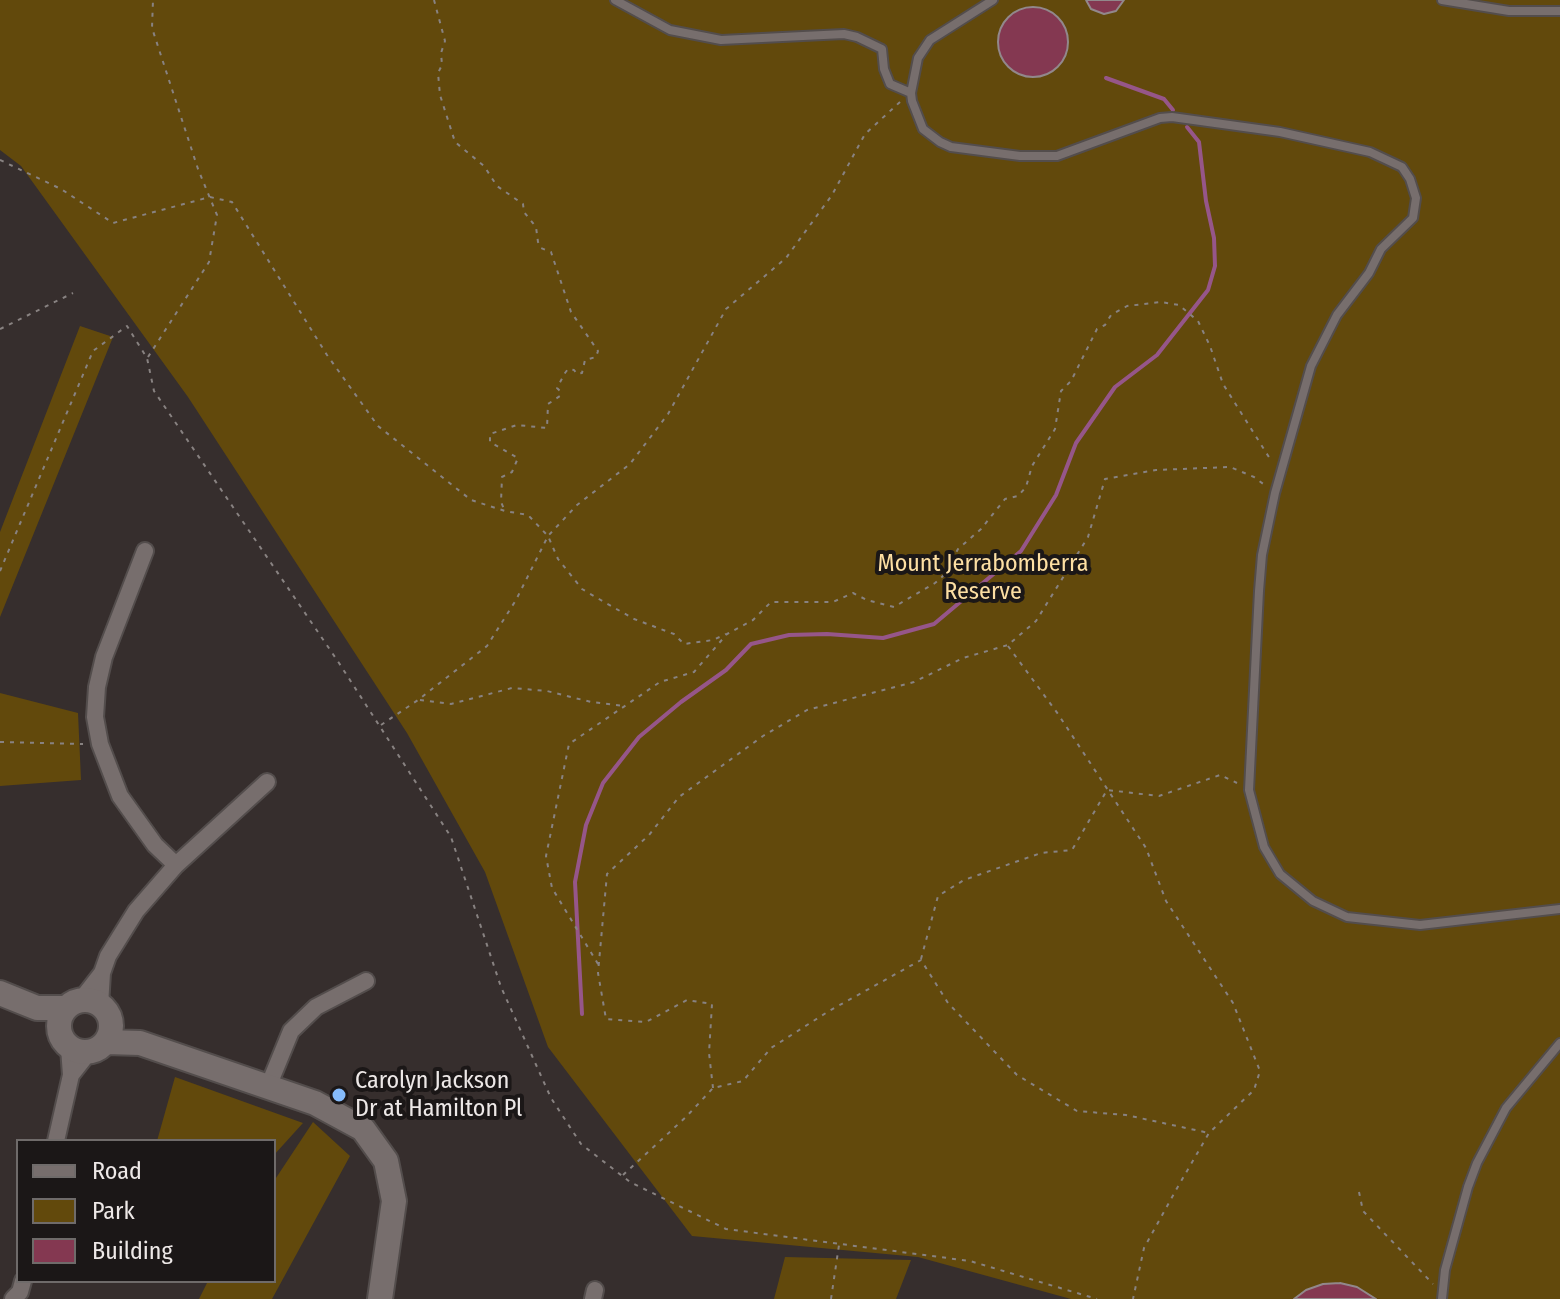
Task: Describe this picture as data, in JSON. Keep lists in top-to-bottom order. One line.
{"parks":["Mount Jerrabomberra Reserve"],"places":["Carolyn Jackson Dr at Hamilton Pl"],"legend":["Road","Park","Building"]}
